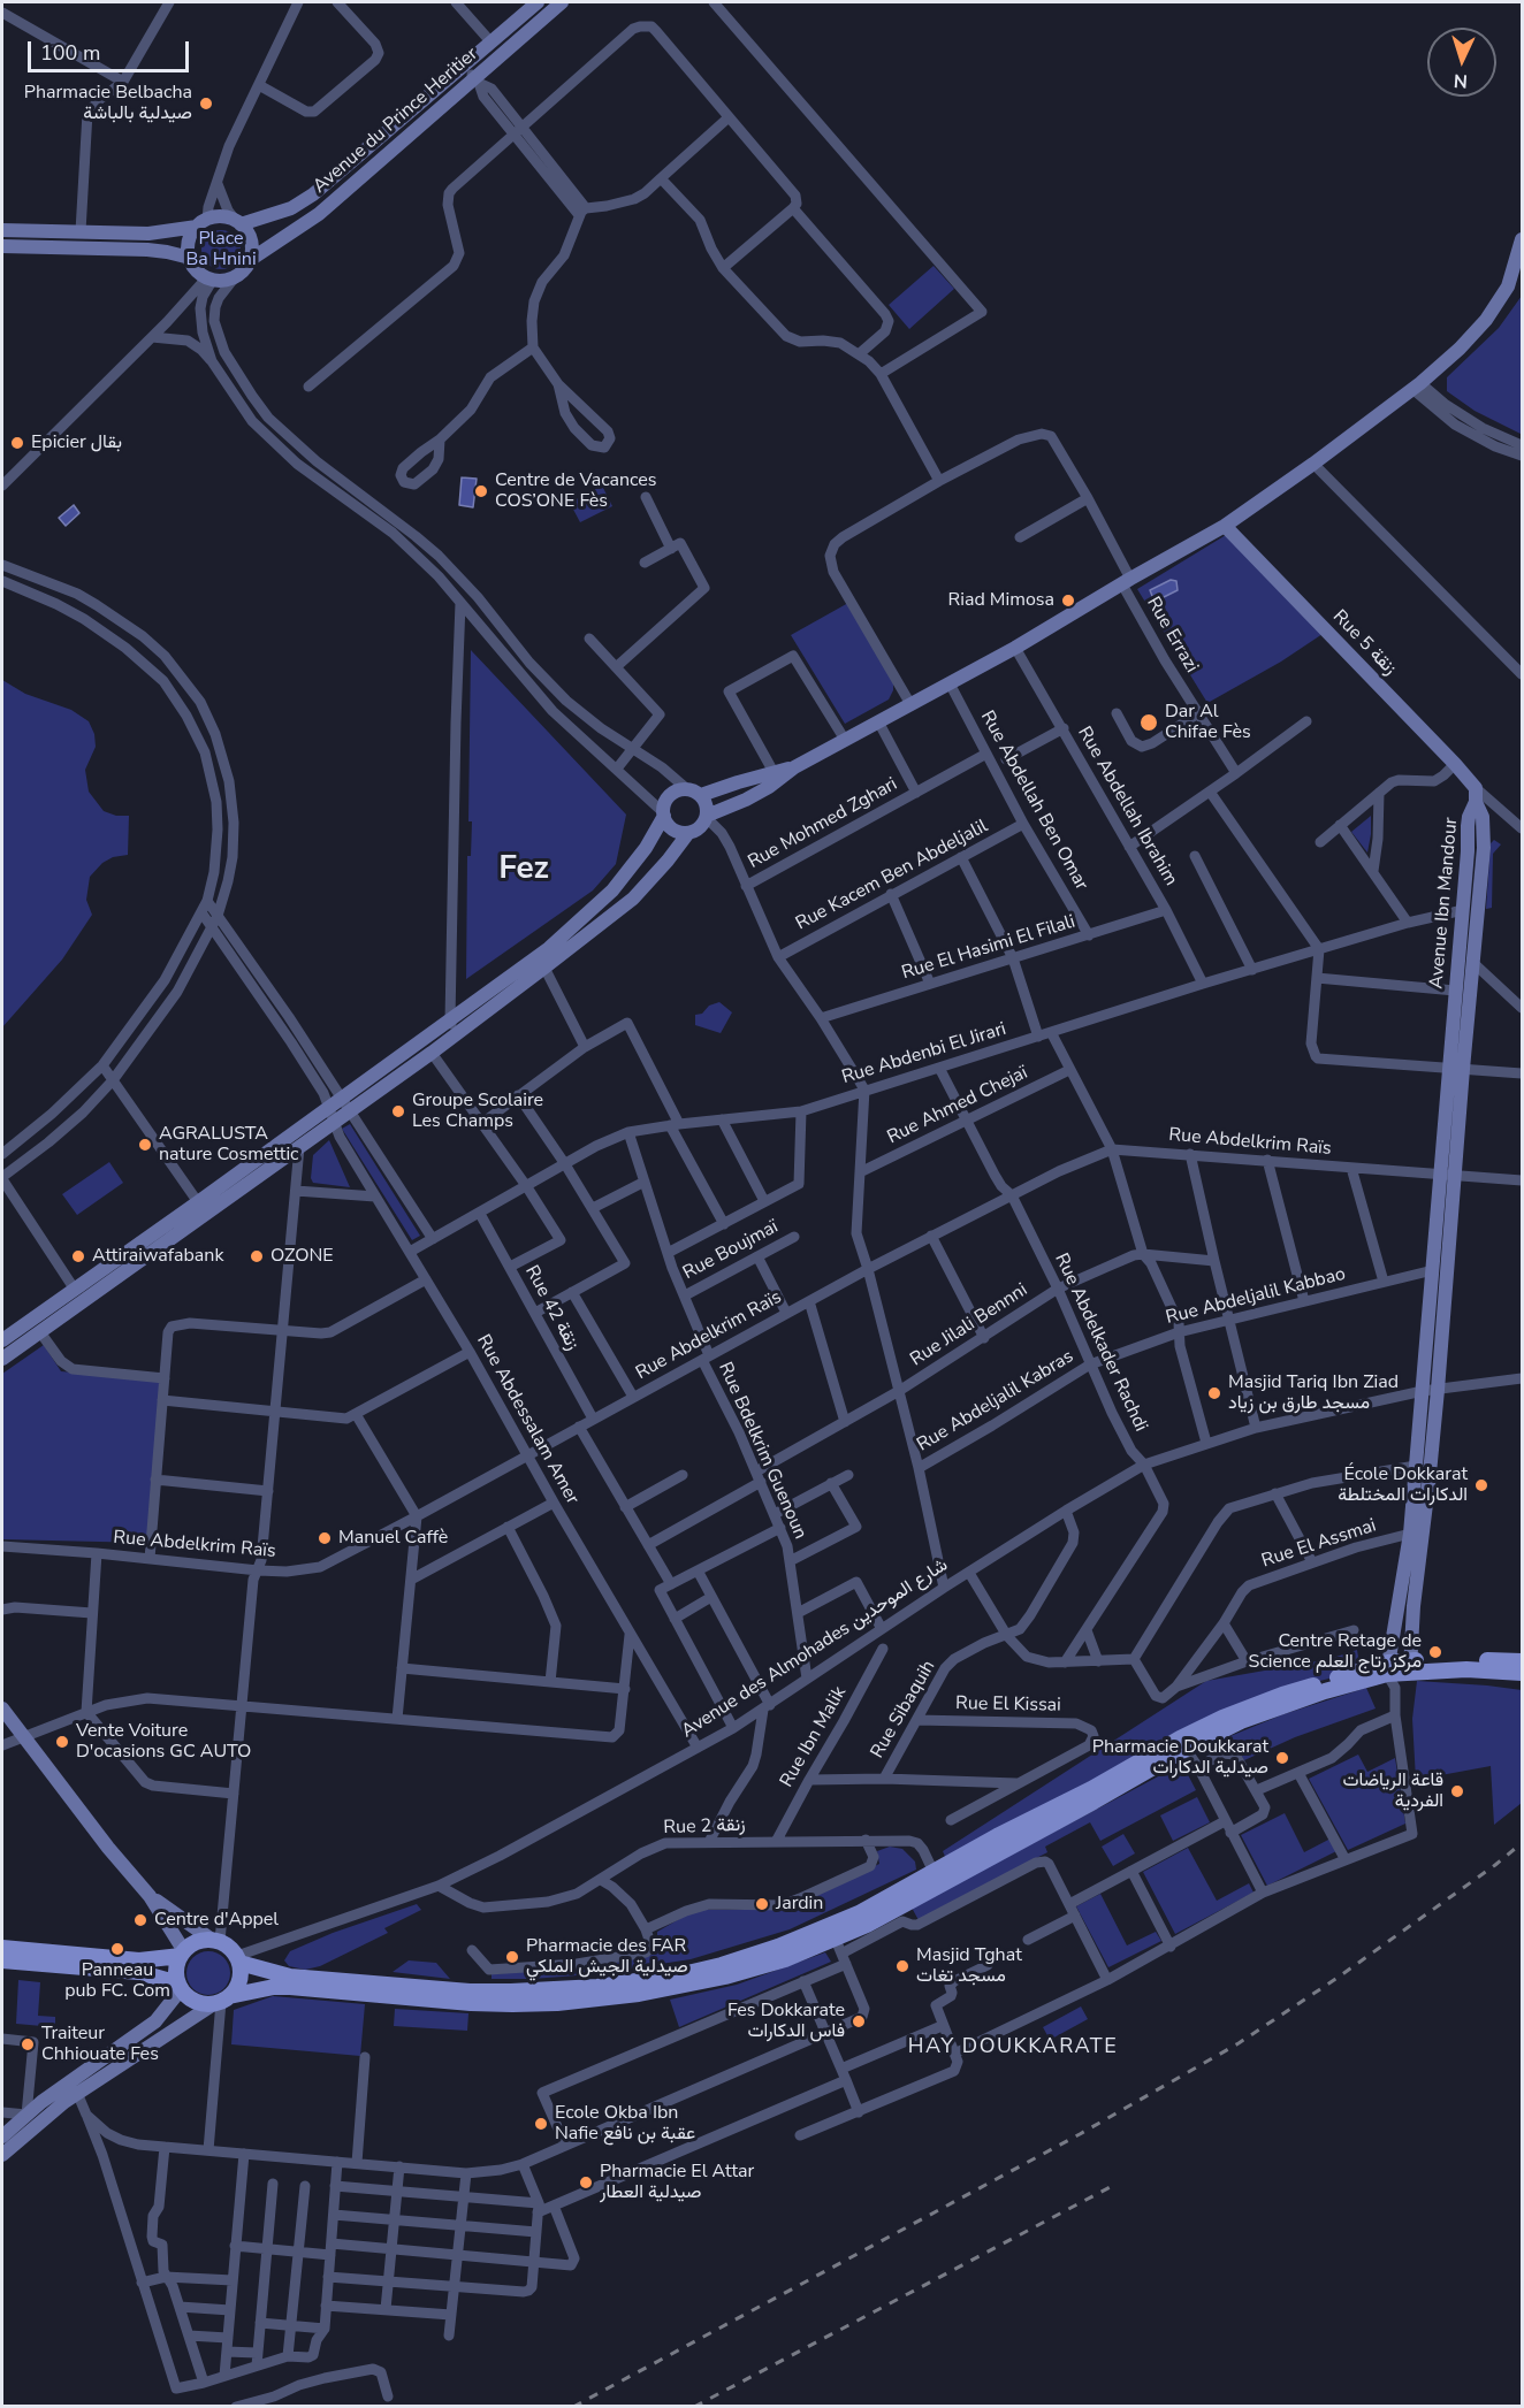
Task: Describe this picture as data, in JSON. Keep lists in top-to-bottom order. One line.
{"streets":{"street":["Avenue du Prince Heritier","Rue Errazi","Rue 5 زنقة","Rue Abdellah Ben Omar","Rue Abdellah Ibrahim","Rue Mohmed Zghari","Rue Kacem Ben Abdeljalil","Avenue Ibn Mandour","Rue El Hasimi El Filali","Rue Abdenbi El Jirari","Rue Ahmed Chejaï","Rue Abdelkrim Raïs","Rue Boujmaï","Rue Abdeljalil Kabbao","Rue 42 زنقة","Rue Jilali Bennni","Rue Abdelkader Rachdi","Rue Abdeljalil Kabras","Rue Abdessalam Amer","Rue Bdelkrim Guenoun","Rue El Assmai","Avenue des Almohades شارع الموحدين","Rue El Kissai","Rue Sibaquih","Rue Ibn Malik","Rue 2 زنقة"]},"crossings":[["Rue 5 زنقة","Avenue Ibn Mandour"],["Rue Abdellah Ben Omar","Rue Mohmed Zghari"],["Rue Abdellah Ben Omar","Rue Kacem Ben Abdeljalil"],["Rue Abdellah Ben Omar","Rue El Hasimi El Filali"],["Rue Abdellah Ibrahim","Rue El Hasimi El Filali"],["Rue Abdellah Ibrahim","Rue Abdenbi El Jirari"],["Avenue Ibn Mandour","Rue Abdenbi El Jirari"],["Avenue Ibn Mandour","Rue Abdelkrim Raïs"],["Avenue Ibn Mandour","Rue Abdeljalil Kabbao"],["Avenue Ibn Mandour","Rue El Assmai"],["Avenue Ibn Mandour","Avenue des Almohades شارع الموحدين"],["Rue Abdenbi El Jirari","Rue 42 زنقة"],["Rue Abdenbi El Jirari","Rue Abdelkader Rachdi"],["Rue Abdenbi El Jirari","Rue Abdessalam Amer"],["Rue Abdenbi El Jirari","Rue Bdelkrim Guenoun"],["Rue Ahmed Chejaï","Rue Abdelkader Rachdi"],["Rue Abdelkrim Raïs","Rue 42 زنقة"],["Rue Abdelkrim Raïs","Rue Abdelkader Rachdi"],["Rue Abdelkrim Raïs","Rue Abdessalam Amer"],["Rue Abdelkrim Raïs","Rue Bdelkrim Guenoun"],["Rue Boujmaï","Rue Bdelkrim Guenoun"],["Rue Abdeljalil Kabbao","Rue Abdelkader Rachdi"],["Rue Abdeljalil Kabbao","Rue Abdeljalil Kabras"],["Rue Jilali Bennni","Rue Abdelkader Rachdi"],["Rue Jilali Bennni","Rue Bdelkrim Guenoun"],["Rue Abdelkader Rachdi","Rue Abdeljalil Kabras"],["Rue Abdelkader Rachdi","Avenue des Almohades شارع الموحدين"],["Rue Abdessalam Amer","Avenue des Almohades شارع الموحدين"],["Rue Bdelkrim Guenoun","Avenue des Almohades شارع الموحدين"],["Avenue des Almohades شارع الموحدين","Rue Sibaquih"],["Avenue des Almohades شارع الموحدين","Rue 2 زنقة"],["Rue El Kissai","Rue Sibaquih"],["Rue Ibn Malik","Rue 2 زنقة"]],"districts":["Fez","HAY DOUKKARATE"],"parks":["Place Ba Hnini"],"places":["Pharmacie Belbacha صيدلية بالباشة","Epicier بقال","Centre de Vacances COS’ONE Fès","Riad Mimosa","Dar Al Chifae Fès","Groupe Scolaire Les Champs","AGRALUSTA nature Cosmettic","Attiraiwafabank","OZONE","Masjid Tariq Ibn Ziad مسجد طارق بن زياد","École Dokkarat الدكارات المختلطة","Manuel Caffè","Centre Retage de Science مركز رتاج العلم","Vente Voiture D'ocasions GC AUTO","Pharmacie Doukkarat صيدلية الدكارات","قاعة الرياضات الفردية","Jardin","Centre d'Appel","Panneau pub FC. Com","Pharmacie des FAR صيدلية الجيش الملكي","Masjid Tghat مسجد تغات","Fes Dokkarate فاس الدكارات","Traiteur Chhiouate Fes","Ecole Okba Ibn Nafie عقبة بن نافع","Pharmacie El Attar صيدلية العطار"],"scale_bar":"100 m","north":"bottom"}
